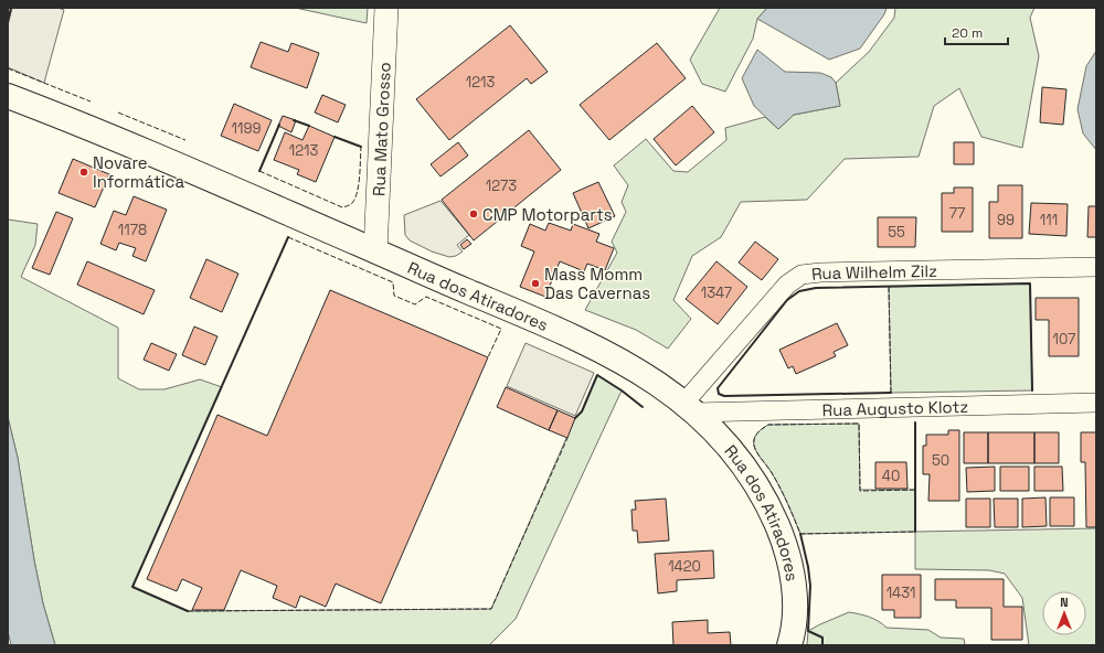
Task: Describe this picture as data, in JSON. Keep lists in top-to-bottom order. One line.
{"streets":{"main road":["Rua dos Atiradores"],"street":["Rua Mato Grosso","Rua Wilhelm Zilz","Rua Augusto Klotz"]},"crossings":[["Rua Mato Grosso","Rua dos Atiradores"],["Rua Wilhelm Zilz","Rua dos Atiradores"],["Rua Wilhelm Zilz","Rua Augusto Klotz"],["Rua dos Atiradores","Rua Augusto Klotz"]],"places":["Novare Informática","CMP Motorparts","Mass Momm Das Cavernas"],"house_numbers":["1213","1199","1213","1273","77","99","111","1178","55","1347","107","50","40","1420","1431"],"scale_bar":"20 m","north":"top"}
